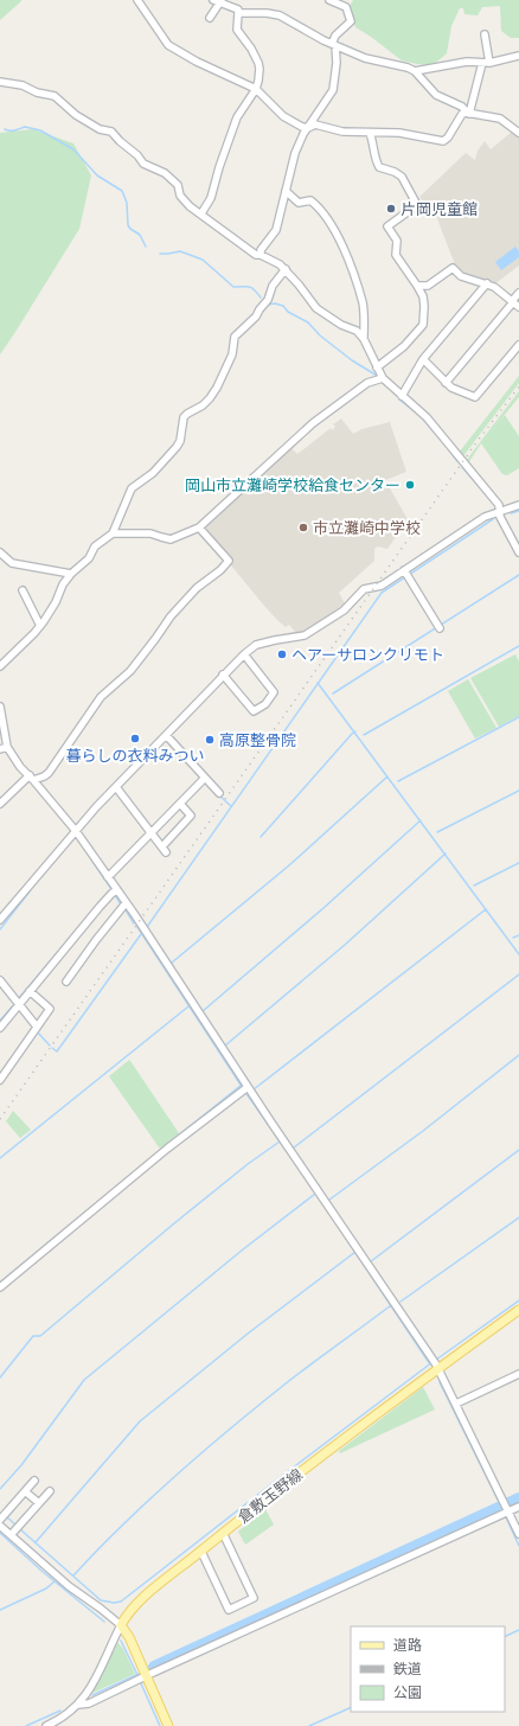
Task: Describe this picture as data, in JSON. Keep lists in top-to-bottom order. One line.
{"streets":{"main road":["倉敷玉野線"]},"places":["片岡児童館","岡山市立灘崎学校給食センター","市立灘崎中学校","ヘアーサロンクリモト","暮らしの衣料みつい","高原整骨院"],"legend":["道路","鉄道","公園"]}
